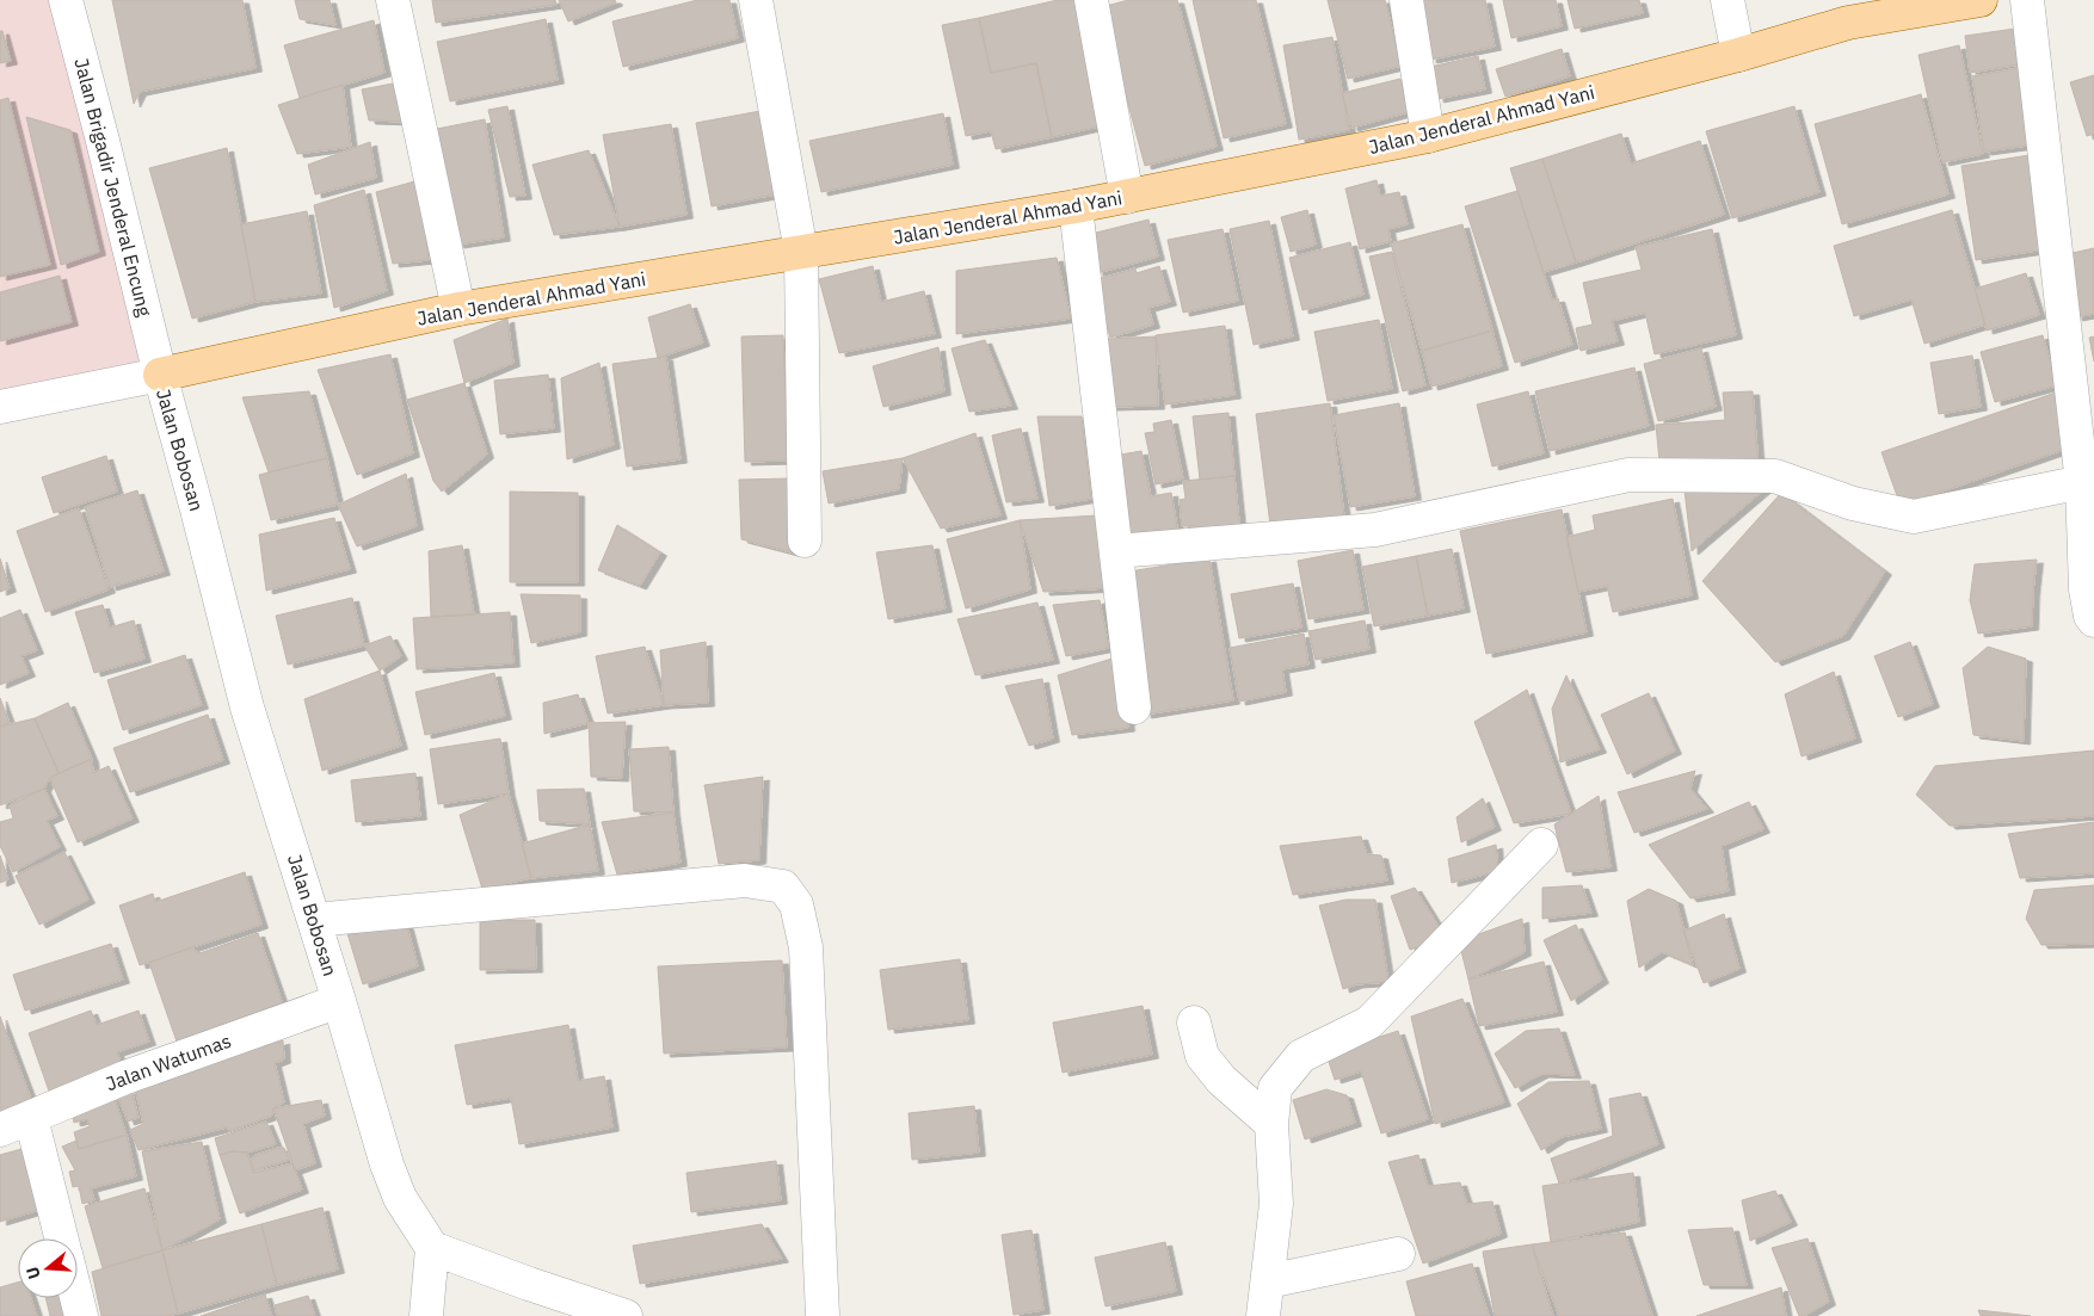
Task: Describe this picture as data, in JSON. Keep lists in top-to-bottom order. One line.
{"streets":{"main road":["Jalan Jenderal Ahmad Yani"],"street":["Jalan Brigadir Jenderal Encung","Jalan Bobosan","Jalan Watumas"]},"crossings":[["Jalan Jenderal Ahmad Yani","Jalan Brigadir Jenderal Encung"],["Jalan Jenderal Ahmad Yani","Jalan Bobosan"],["Jalan Brigadir Jenderal Encung","Jalan Bobosan"],["Jalan Bobosan","Jalan Watumas"]],"north":"left"}
